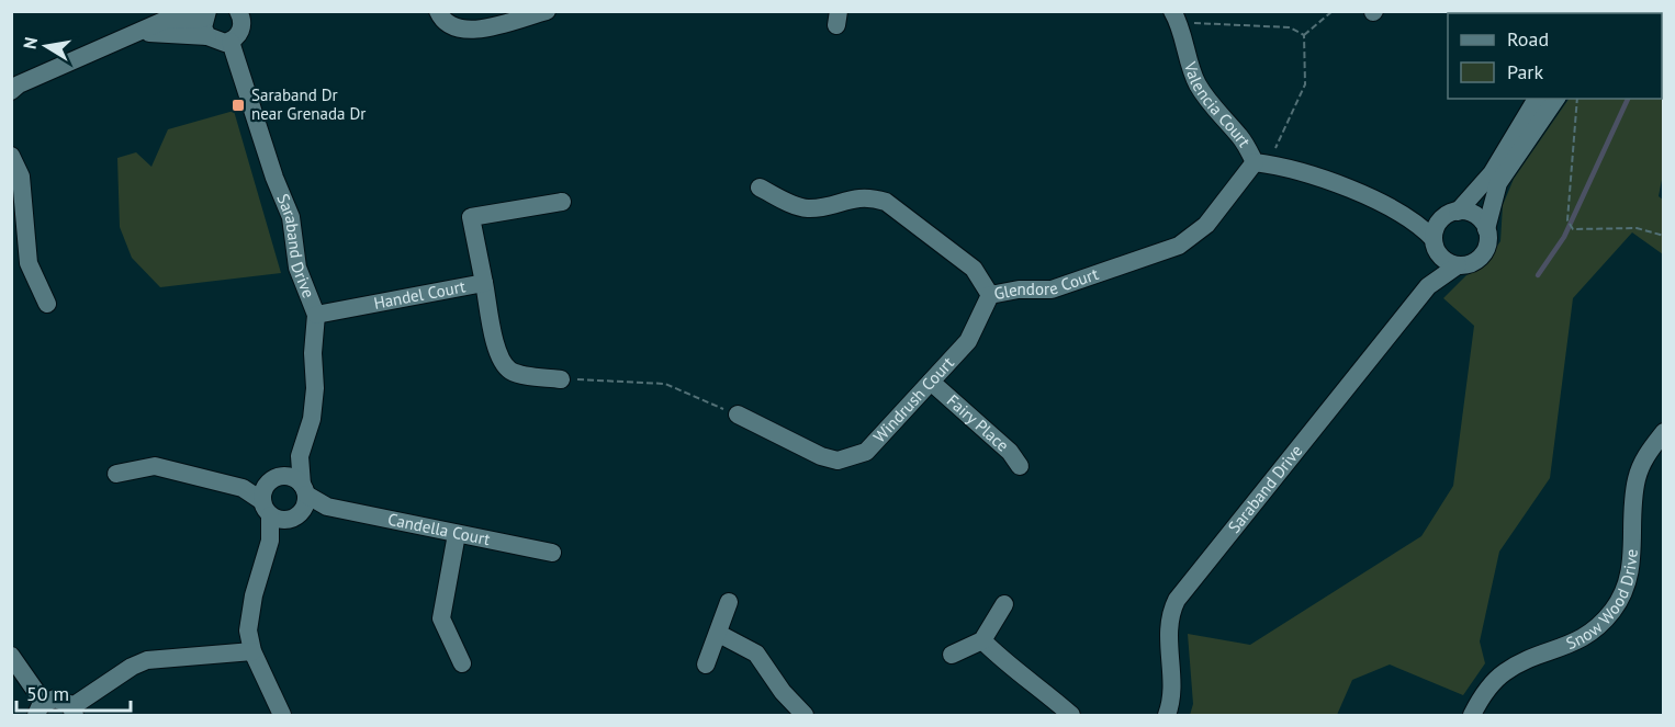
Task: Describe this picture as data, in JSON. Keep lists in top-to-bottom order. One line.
{"streets":{"street":["Valencia Court","Saraband Drive","Glendore Court","Handel Court","Windrush Court","Fairy Place","Candella Court","Snow Wood Drive"]},"crossings":[["Valencia Court","Glendore Court"],["Saraband Drive","Handel Court"],["Saraband Drive","Candella Court"],["Glendore Court","Windrush Court"],["Windrush Court","Fairy Place"]],"places":{"transit":["Saraband Dr near Grenada Dr"]},"legend":["Road","Park"],"scale_bar":"50 m","north":"left"}
